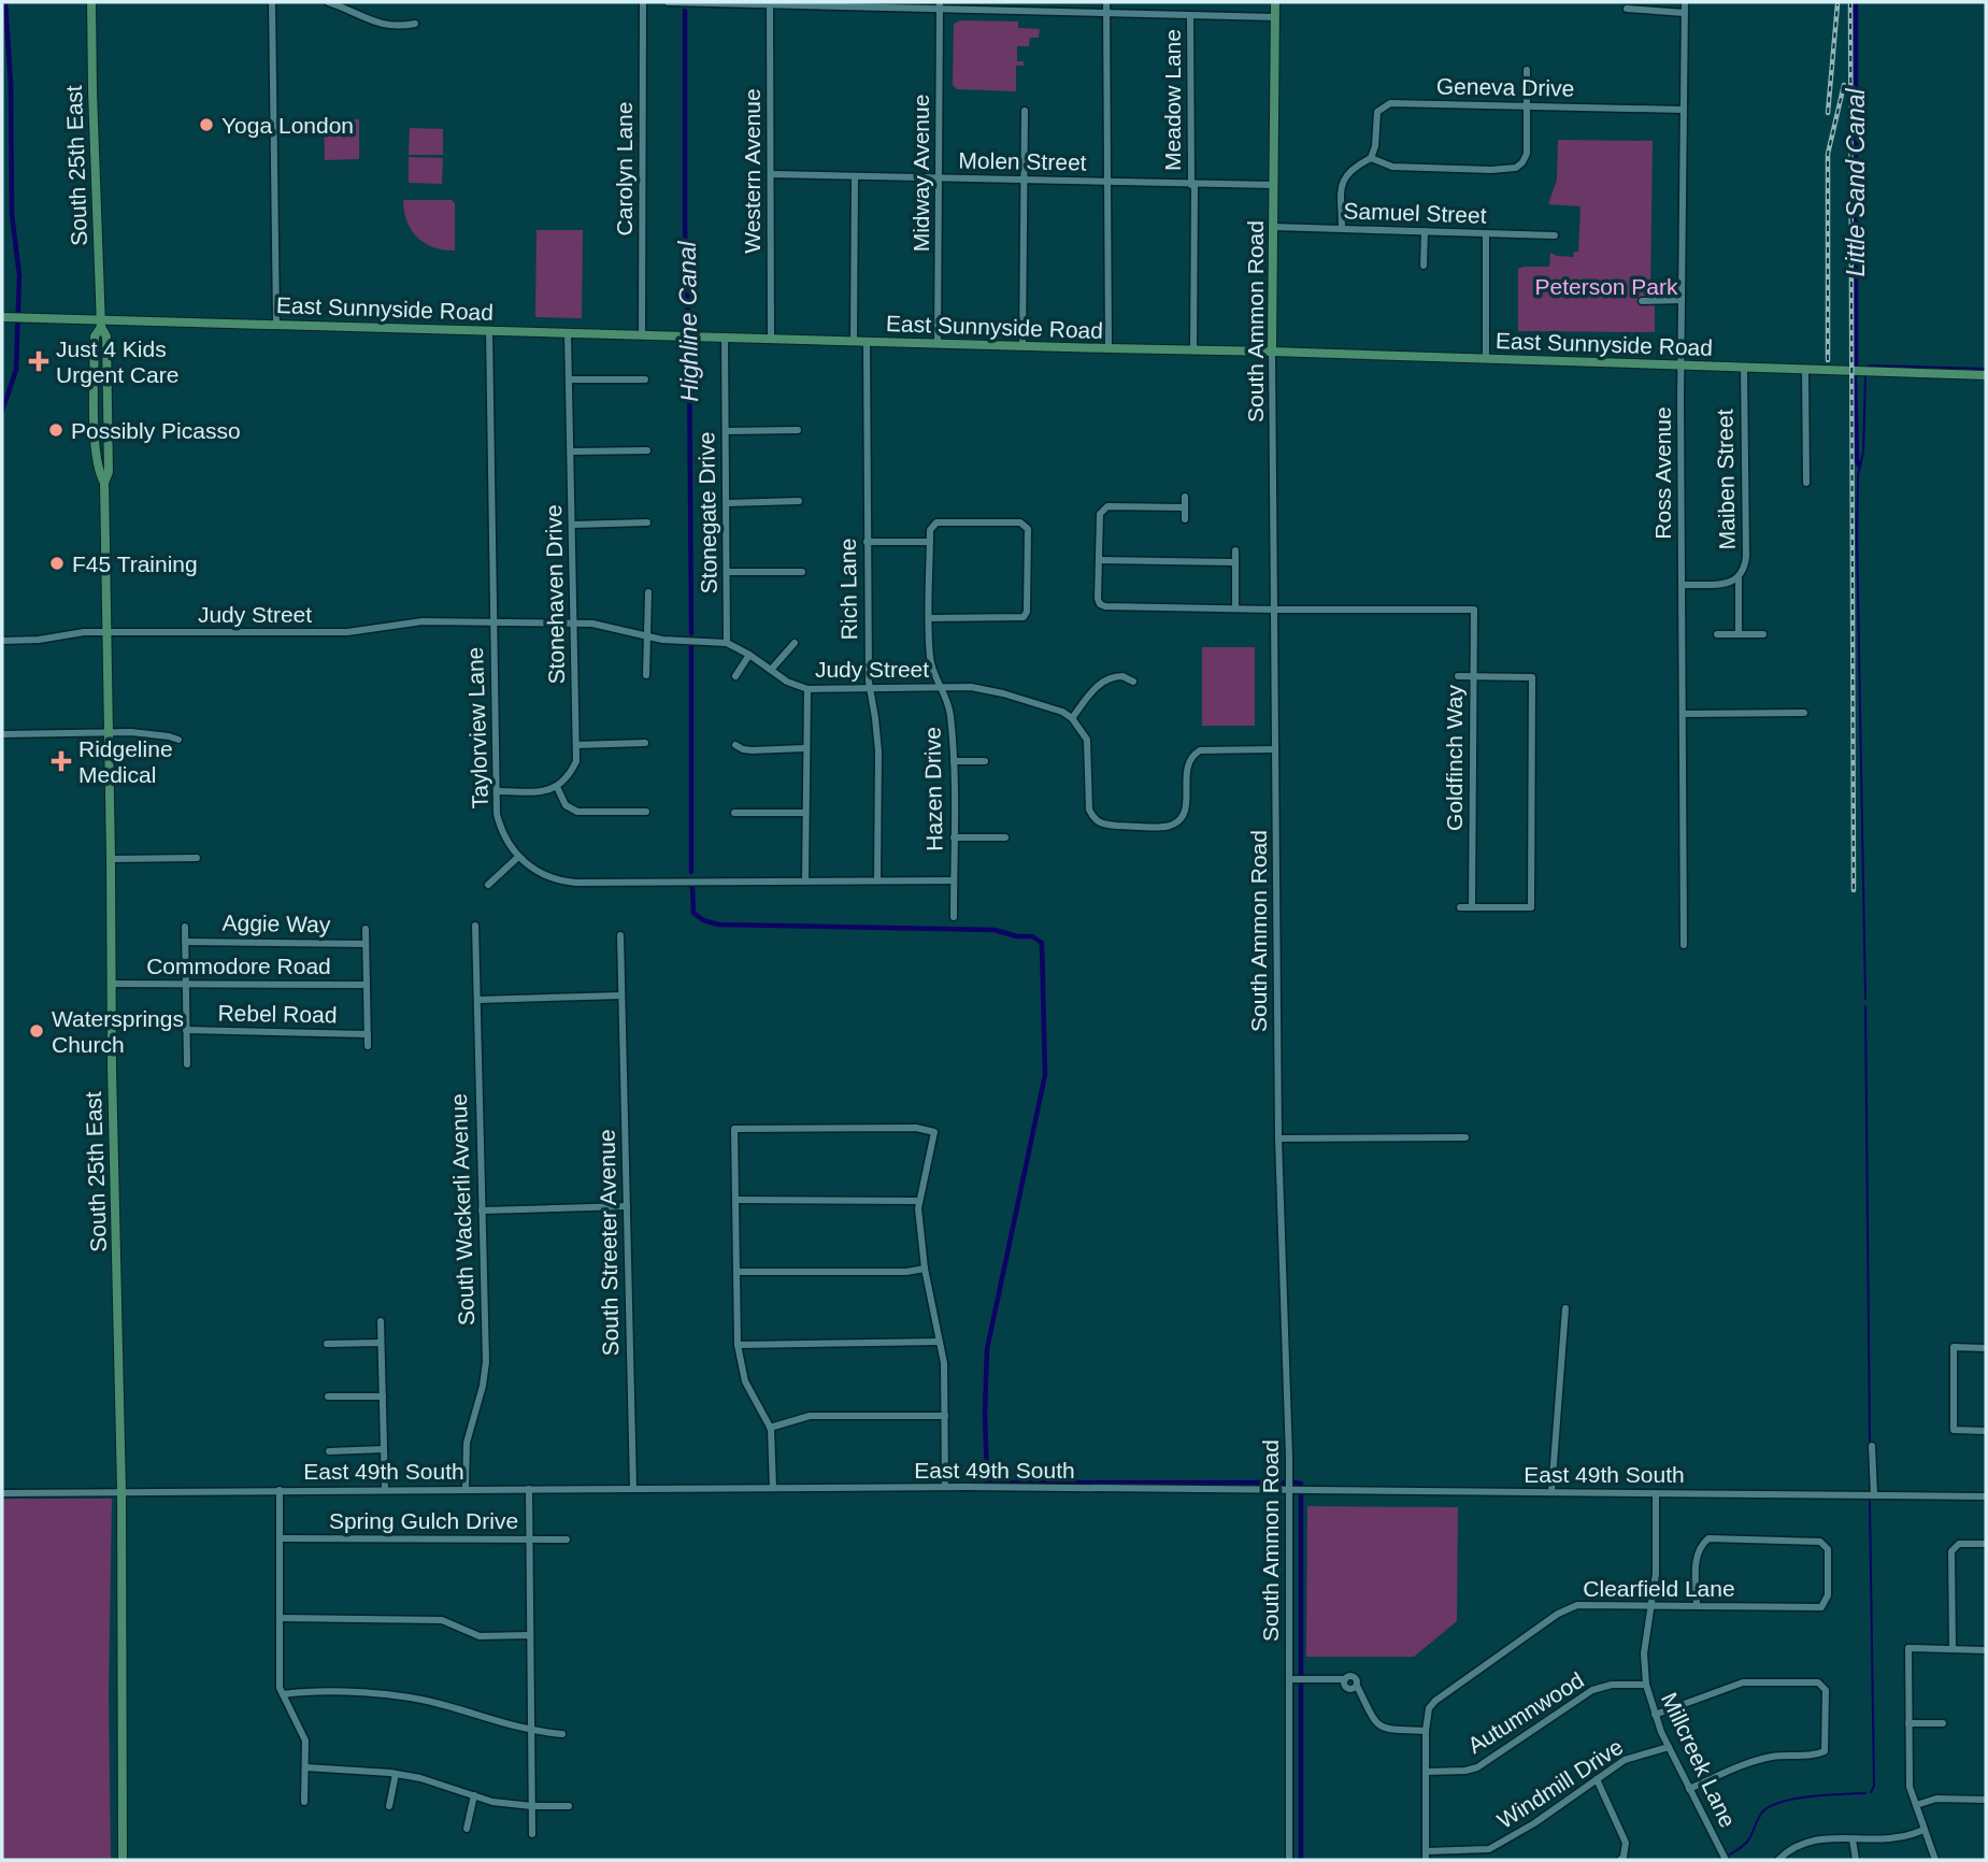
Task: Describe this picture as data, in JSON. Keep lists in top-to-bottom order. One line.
{"streets":{"main road":["South 25th East","East Sunnyside Road","South Ammon Road"],"street":["Geneva Drive","Meadow Lane","Molen Street","Carolyn Lane","Western Avenue","Midway Avenue","Samuel Street","Ross Avenue","Maiben Street","Stonegate Drive","Rich Lane","Stonehaven Drive","Judy Street","Taylorview Lane","Goldfinch Way","Hazen Drive","Aggie Way","Commodore Road","Rebel Road","South Wackerli Avenue","South Streeter Avenue","East 49th South","Spring Gulch Drive","Clearfield Lane","Autumnwood","Millcreek Lane","Windmill Drive"]},"crossings":[["Geneva Drive","Ross Avenue"],["Meadow Lane","Molen Street"],["Meadow Lane","East Sunnyside Road"],["Molen Street","Western Avenue"],["Molen Street","Midway Avenue"],["Molen Street","South Ammon Road"],["South 25th East","East Sunnyside Road"],["South 25th East","Judy Street"],["South 25th East","Commodore Road"],["South 25th East","East 49th South"],["Carolyn Lane","East Sunnyside Road"],["Western Avenue","East Sunnyside Road"],["Midway Avenue","East Sunnyside Road"],["Samuel Street","South Ammon Road"],["East Sunnyside Road","South Ammon Road"],["East Sunnyside Road","Ross Avenue"],["East Sunnyside Road","Maiben Street"],["East Sunnyside Road","Stonegate Drive"],["East Sunnyside Road","Rich Lane"],["East Sunnyside Road","Stonehaven Drive"],["East Sunnyside Road","Taylorview Lane"],["South Ammon Road","Goldfinch Way"],["South Ammon Road","East 49th South"],["Ross Avenue","Maiben Street"],["Stonegate Drive","Judy Street"],["Rich Lane","Judy Street"],["Rich Lane","Taylorview Lane"],["Stonehaven Drive","Judy Street"],["Judy Street","Taylorview Lane"],["Judy Street","Hazen Drive"],["Taylorview Lane","Hazen Drive"],["South Wackerli Avenue","East 49th South"],["South Streeter Avenue","East 49th South"],["East 49th South","Millcreek Lane"],["Clearfield Lane","Millcreek Lane"],["Autumnwood","Millcreek Lane"],["Millcreek Lane","Windmill Drive"]],"water":["Little Sand Canal","Highline Canal"],"parks":["Peterson Park"],"places":{"other":["Yoga London","Possibly Picasso","F45 Training","Watersprings Church"],"health":["Just 4 Kids Urgent Care","Ridgeline Medical"]}}
